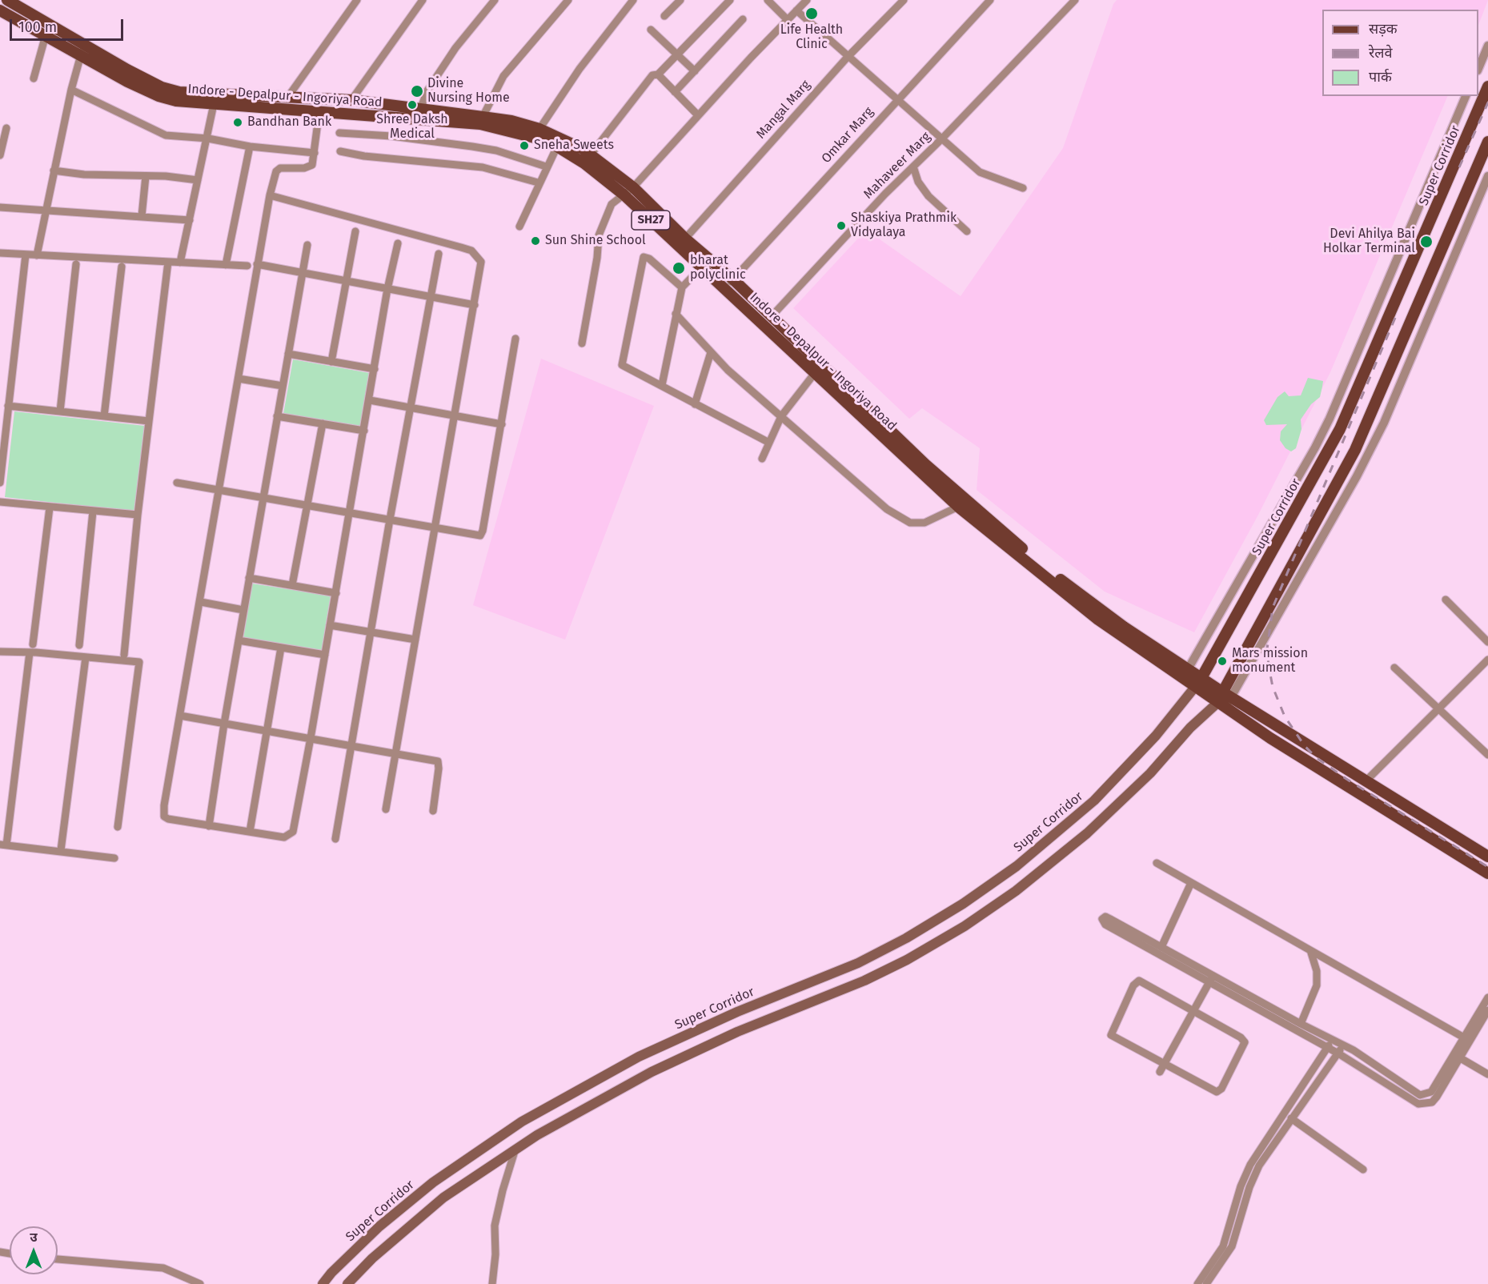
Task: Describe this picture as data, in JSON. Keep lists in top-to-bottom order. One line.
{"streets":{"main road":["Indore - Depalpur - Ingoriya Road","Super Corridor","SH27"],"street":["Mangal Marg","Omkar Marg","Mahaveer Marg"]},"crossings":[["Indore - Depalpur - Ingoriya Road","Mangal Marg"],["Indore - Depalpur - Ingoriya Road","Omkar Marg"],["Indore - Depalpur - Ingoriya Road","Mahaveer Marg"],["Indore - Depalpur - Ingoriya Road","Super Corridor"]],"places":["Life Health Clinic","Divine Nursing Home","Shree Daksh Medical","Bandhan Bank","Sneha Sweets","Shaskiya Prathmik Vidyalaya","Sun Shine School","Devi Ahilya Bai Holkar Terminal","bharat polyclinic","Mars mission monument"],"legend":["सड़क","रेलवे","पार्क"],"scale_bar":"100 m","north":"top"}
